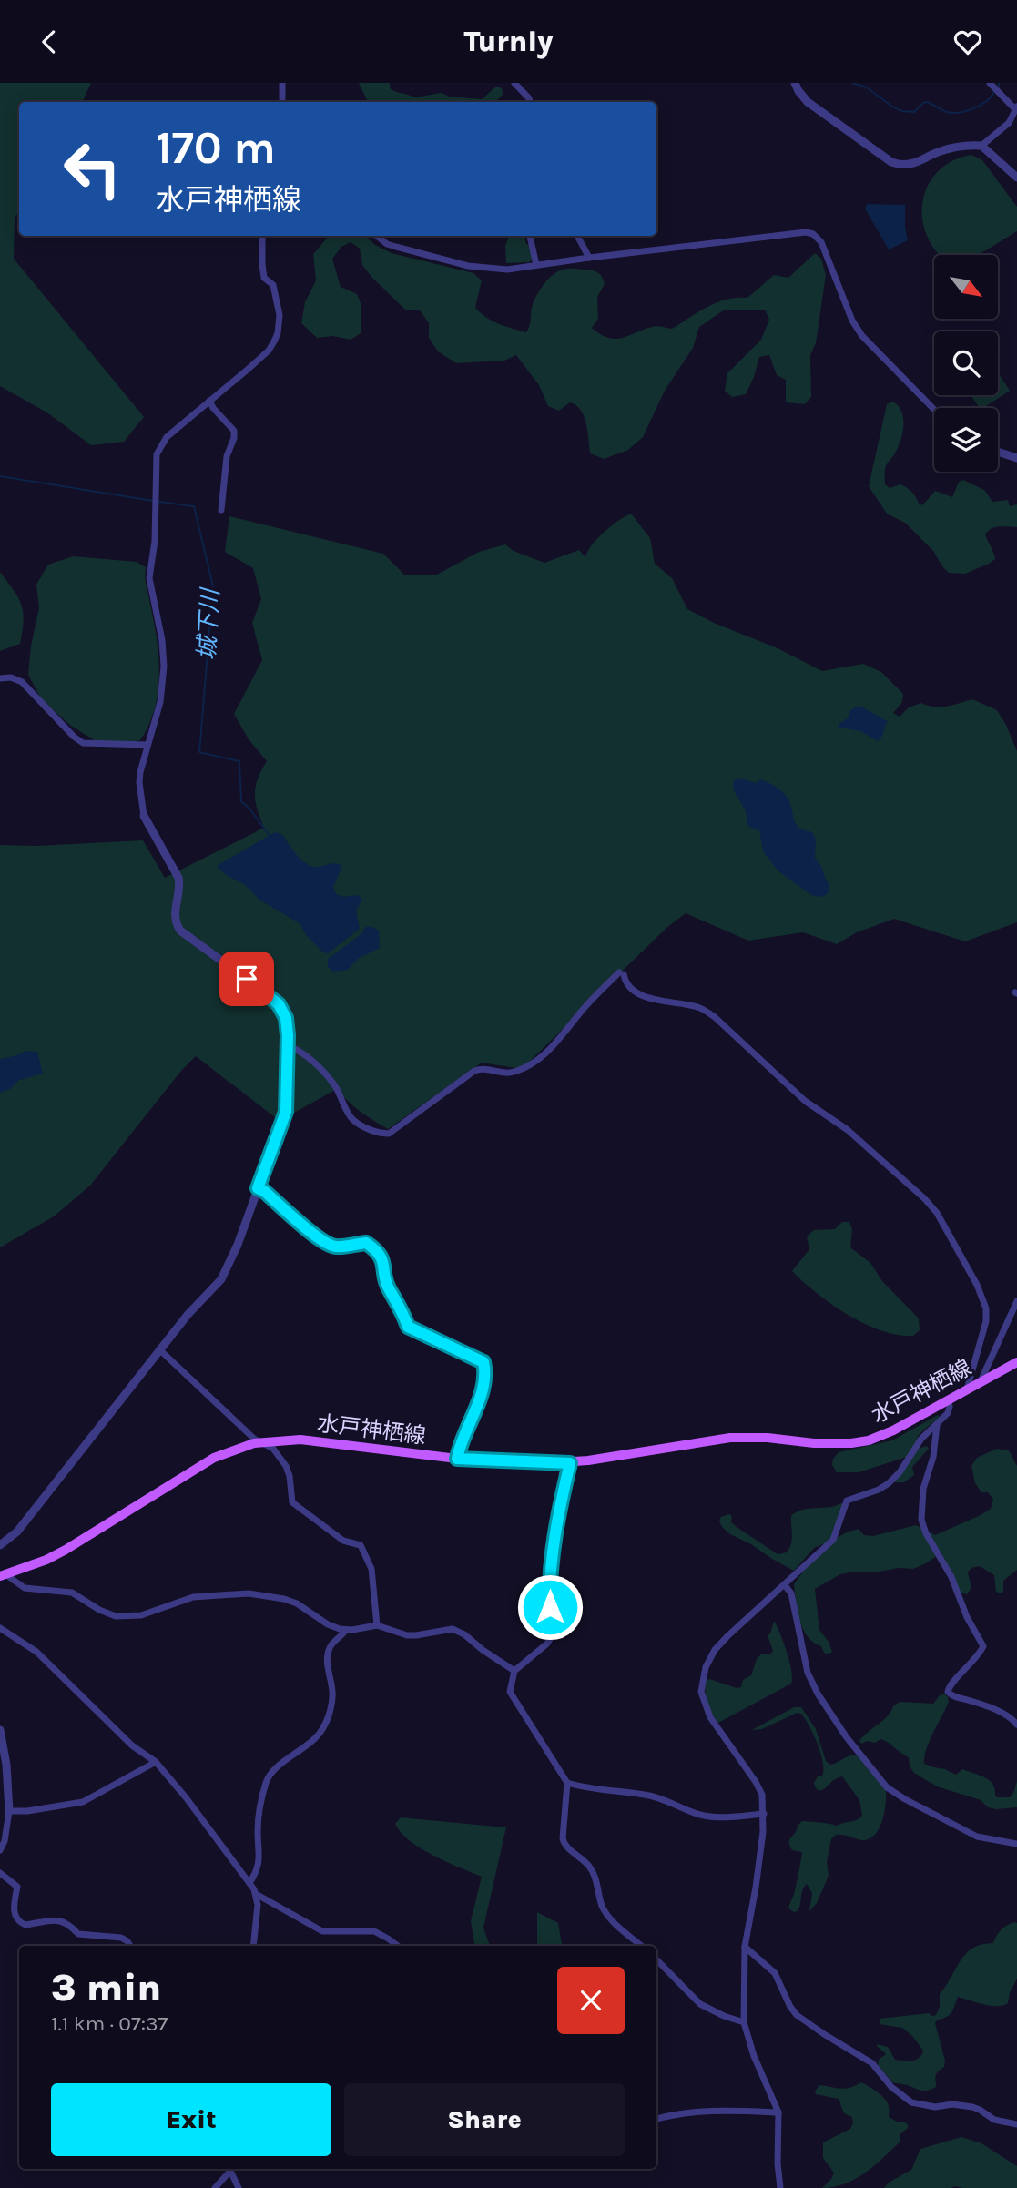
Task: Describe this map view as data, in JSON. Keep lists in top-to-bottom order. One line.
{"streets":{"main road":["水戸神栖線"]},"water":["城下川"],"north":"bottom right","page":{"header":"Turnly","turn":["170 m","水戸神栖線"],"heading":["3 min","1.1 km · 07:37"],"buttons":["Exit","Share"]}}
